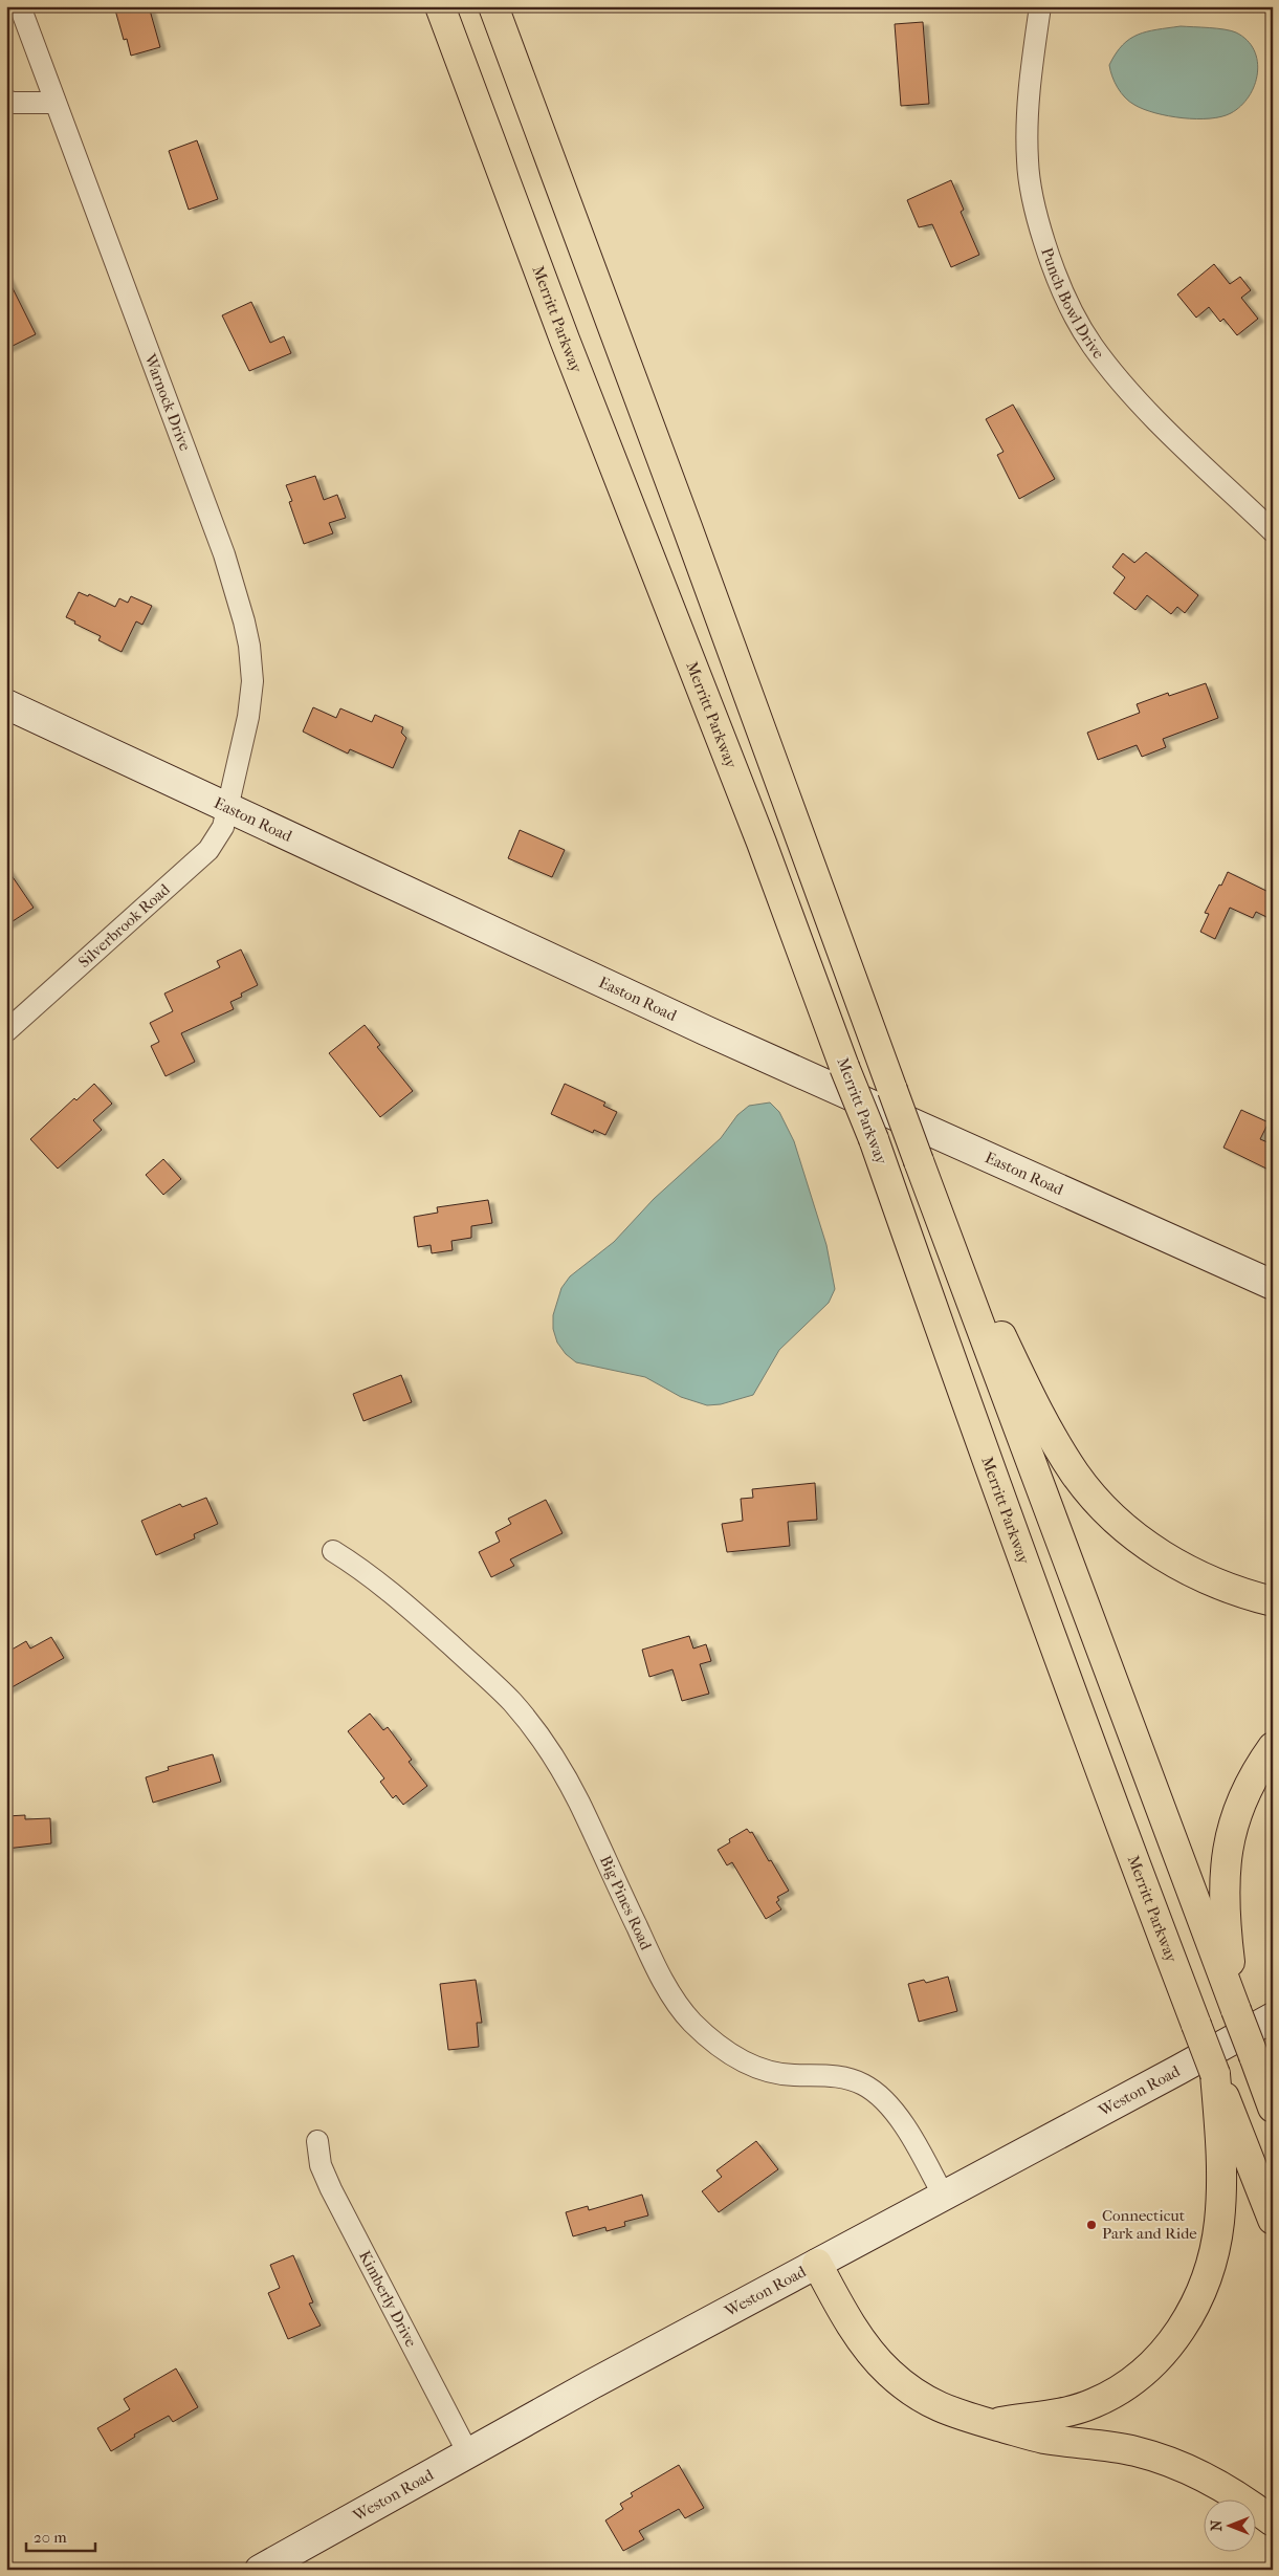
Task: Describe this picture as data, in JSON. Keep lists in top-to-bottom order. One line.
{"streets":{"highway":["Merritt Parkway"],"main road":["Easton Road","Weston Road"],"street":["Punch Bowl Drive","Warnock Drive","Silverbrook Road","Big Pines Road","Kimberly Drive"]},"crossings":[["Warnock Drive","Easton Road"],["Warnock Drive","Silverbrook Road"],["Easton Road","Silverbrook Road"],["Big Pines Road","Weston Road"],["Weston Road","Kimberly Drive"]],"places":["Connecticut Park and Ride"],"scale_bar":"20 m","north":"left"}
